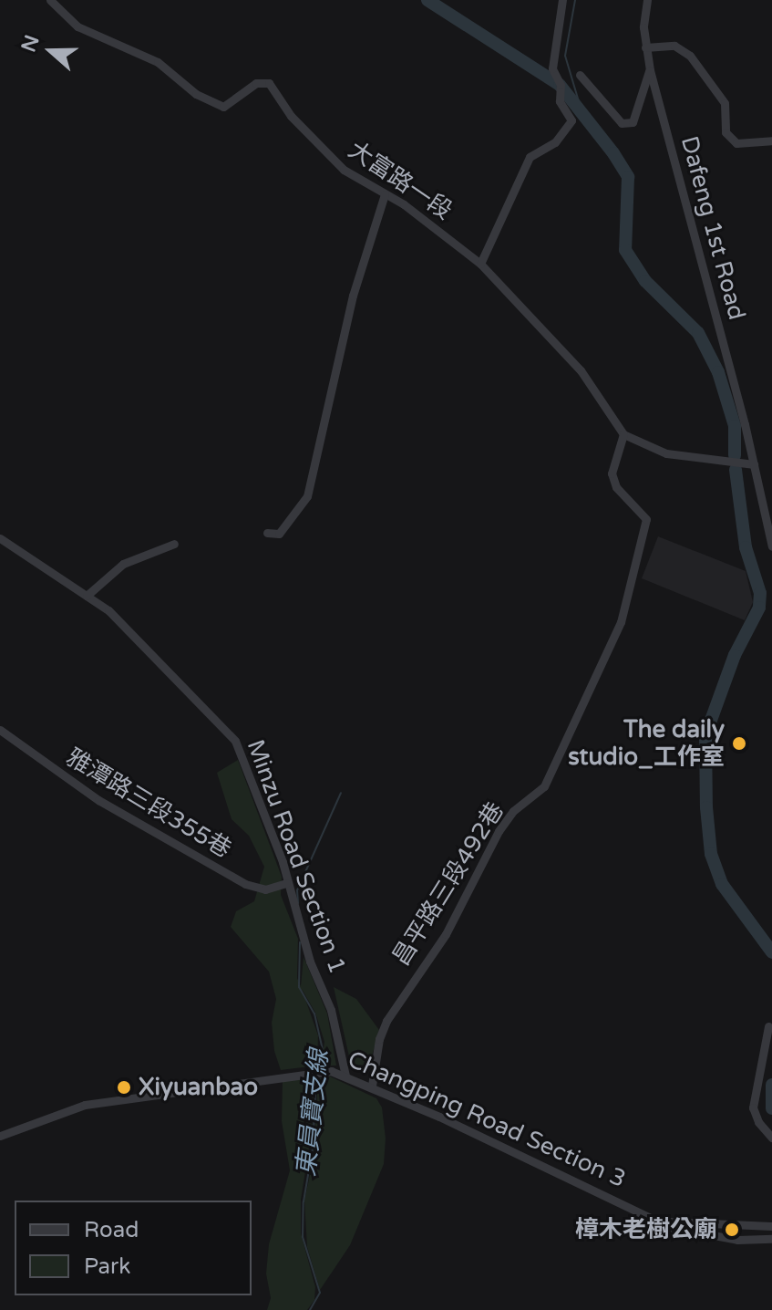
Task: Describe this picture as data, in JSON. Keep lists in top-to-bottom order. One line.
{"streets":{"street":["大富路一段","Dafeng 1st Road","雅潭路三段355巷","Minzu Road Section 1","昌平路三段492巷","Changping Road Section 3"]},"crossings":[["大富路一段","昌平路三段492巷"],["雅潭路三段355巷","Minzu Road Section 1"],["Minzu Road Section 1","Changping Road Section 3"],["昌平路三段492巷","Changping Road Section 3"]],"water":["東員寶支線"],"places":["The daily studio_工作室","Xiyuanbao","樟木老樹公廟"],"legend":["Road","Park"],"north":"left"}
